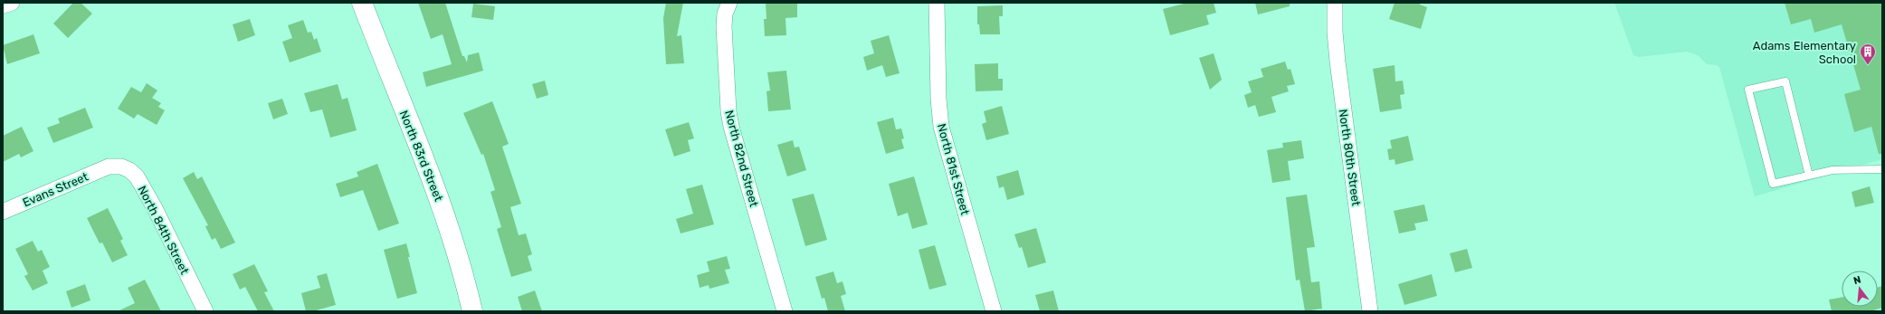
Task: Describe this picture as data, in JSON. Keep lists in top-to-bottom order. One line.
{"streets":{"street":["North 83rd Street","North 80th Street","North 82nd Street","North 81st Street","Evans Street","North 84th Street"]},"crossings":[["Evans Street","North 84th Street"]],"places":{"building":["Adams Elementary School"]},"north":"top"}
